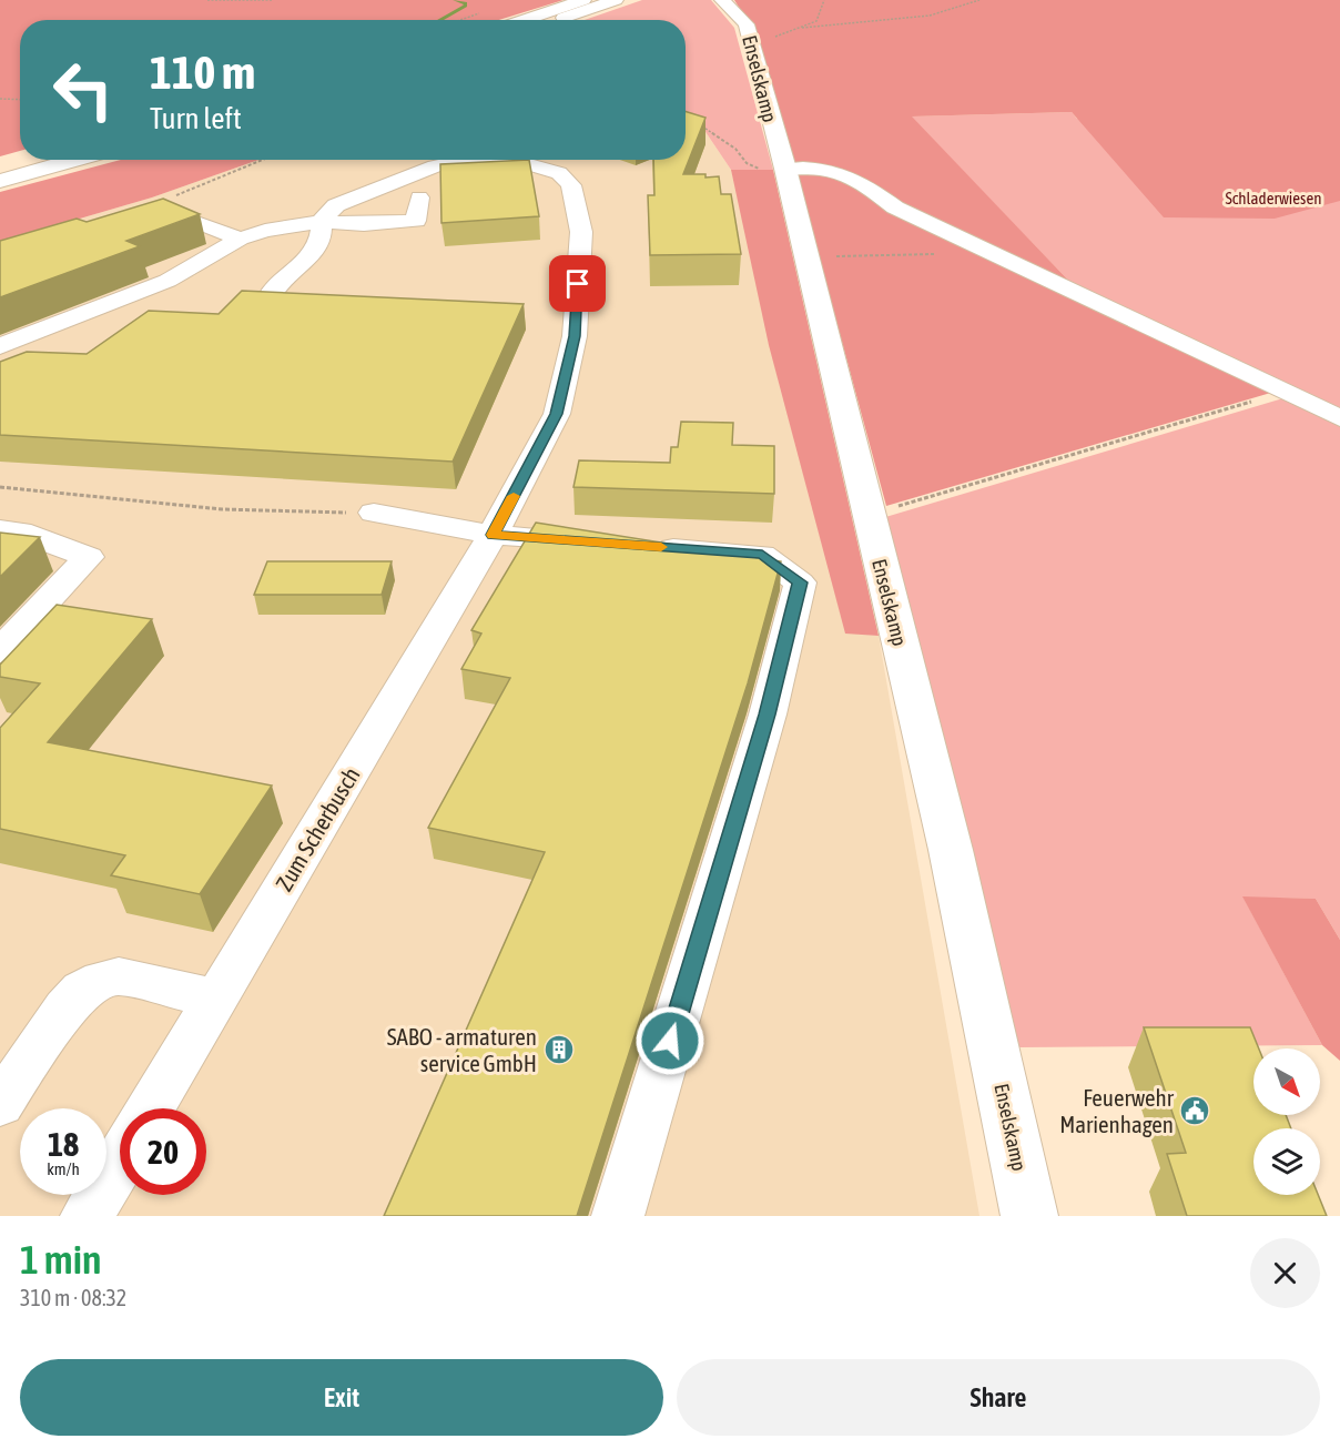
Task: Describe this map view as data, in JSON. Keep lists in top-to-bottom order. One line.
{"streets":{"main road":["Enselskamp"],"street":["Zum Scherbusch"]},"parks":["Schladerwiesen"],"places":{"building":["SABO - armaturen service GmbH"],"public building":["Feuerwehr Marienhagen"]},"north":"bottom right","page":{"turn":["110 m","Turn left"],"speed":"18 km/h","limit":"20","heading":["1 min","310 m · 08:32"],"buttons":["Exit","Share"]}}
